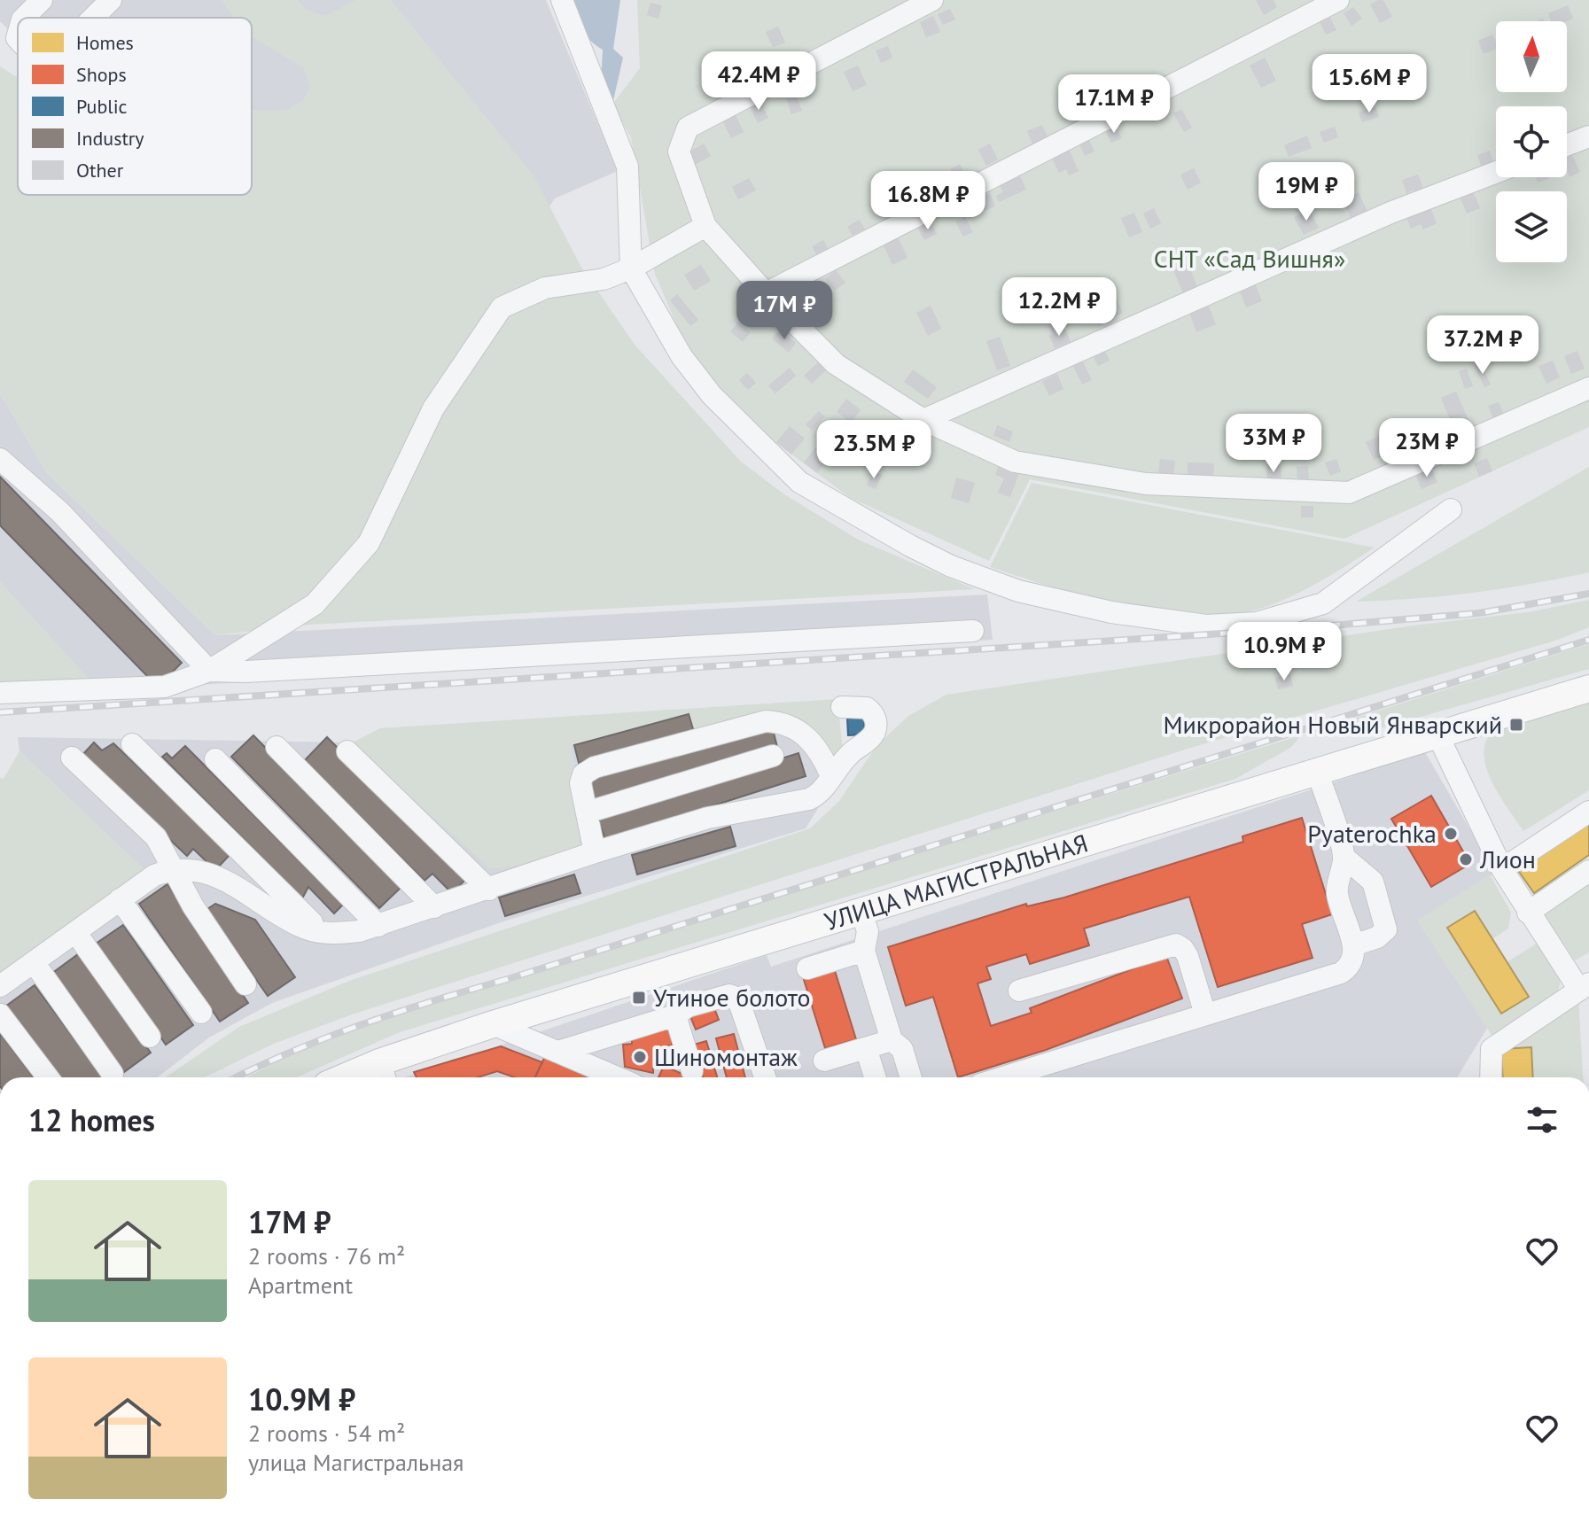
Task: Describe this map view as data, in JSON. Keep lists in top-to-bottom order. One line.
{"streets":{"main road":["УЛИЦА МАГИСТРАЛЬНАЯ"]},"parks":["СНТ «Сад Вишня»"],"places":{"transit":["Микрорайон Новый Январский","Утиное болото"],"other":["Pyaterochka","Лион","Шиномонтаж"]},"legend":["Homes","Shops","Public","Industry","Other"],"north":"top","page":{"price":["42.4M ₽","15.6M ₽","17.1M ₽","19M ₽","16.8M ₽","12.2M ₽","17M ₽","37.2M ₽","33M ₽","23M ₽","23.5M ₽","10.9M ₽"],"heading":"12 homes","list":[{"name":"17M ₽","note":"2 rooms · 76 m² · Apartment"},{"name":"10.9M ₽","note":"2 rooms · 54 m² · улица Магистральная"}]}}
